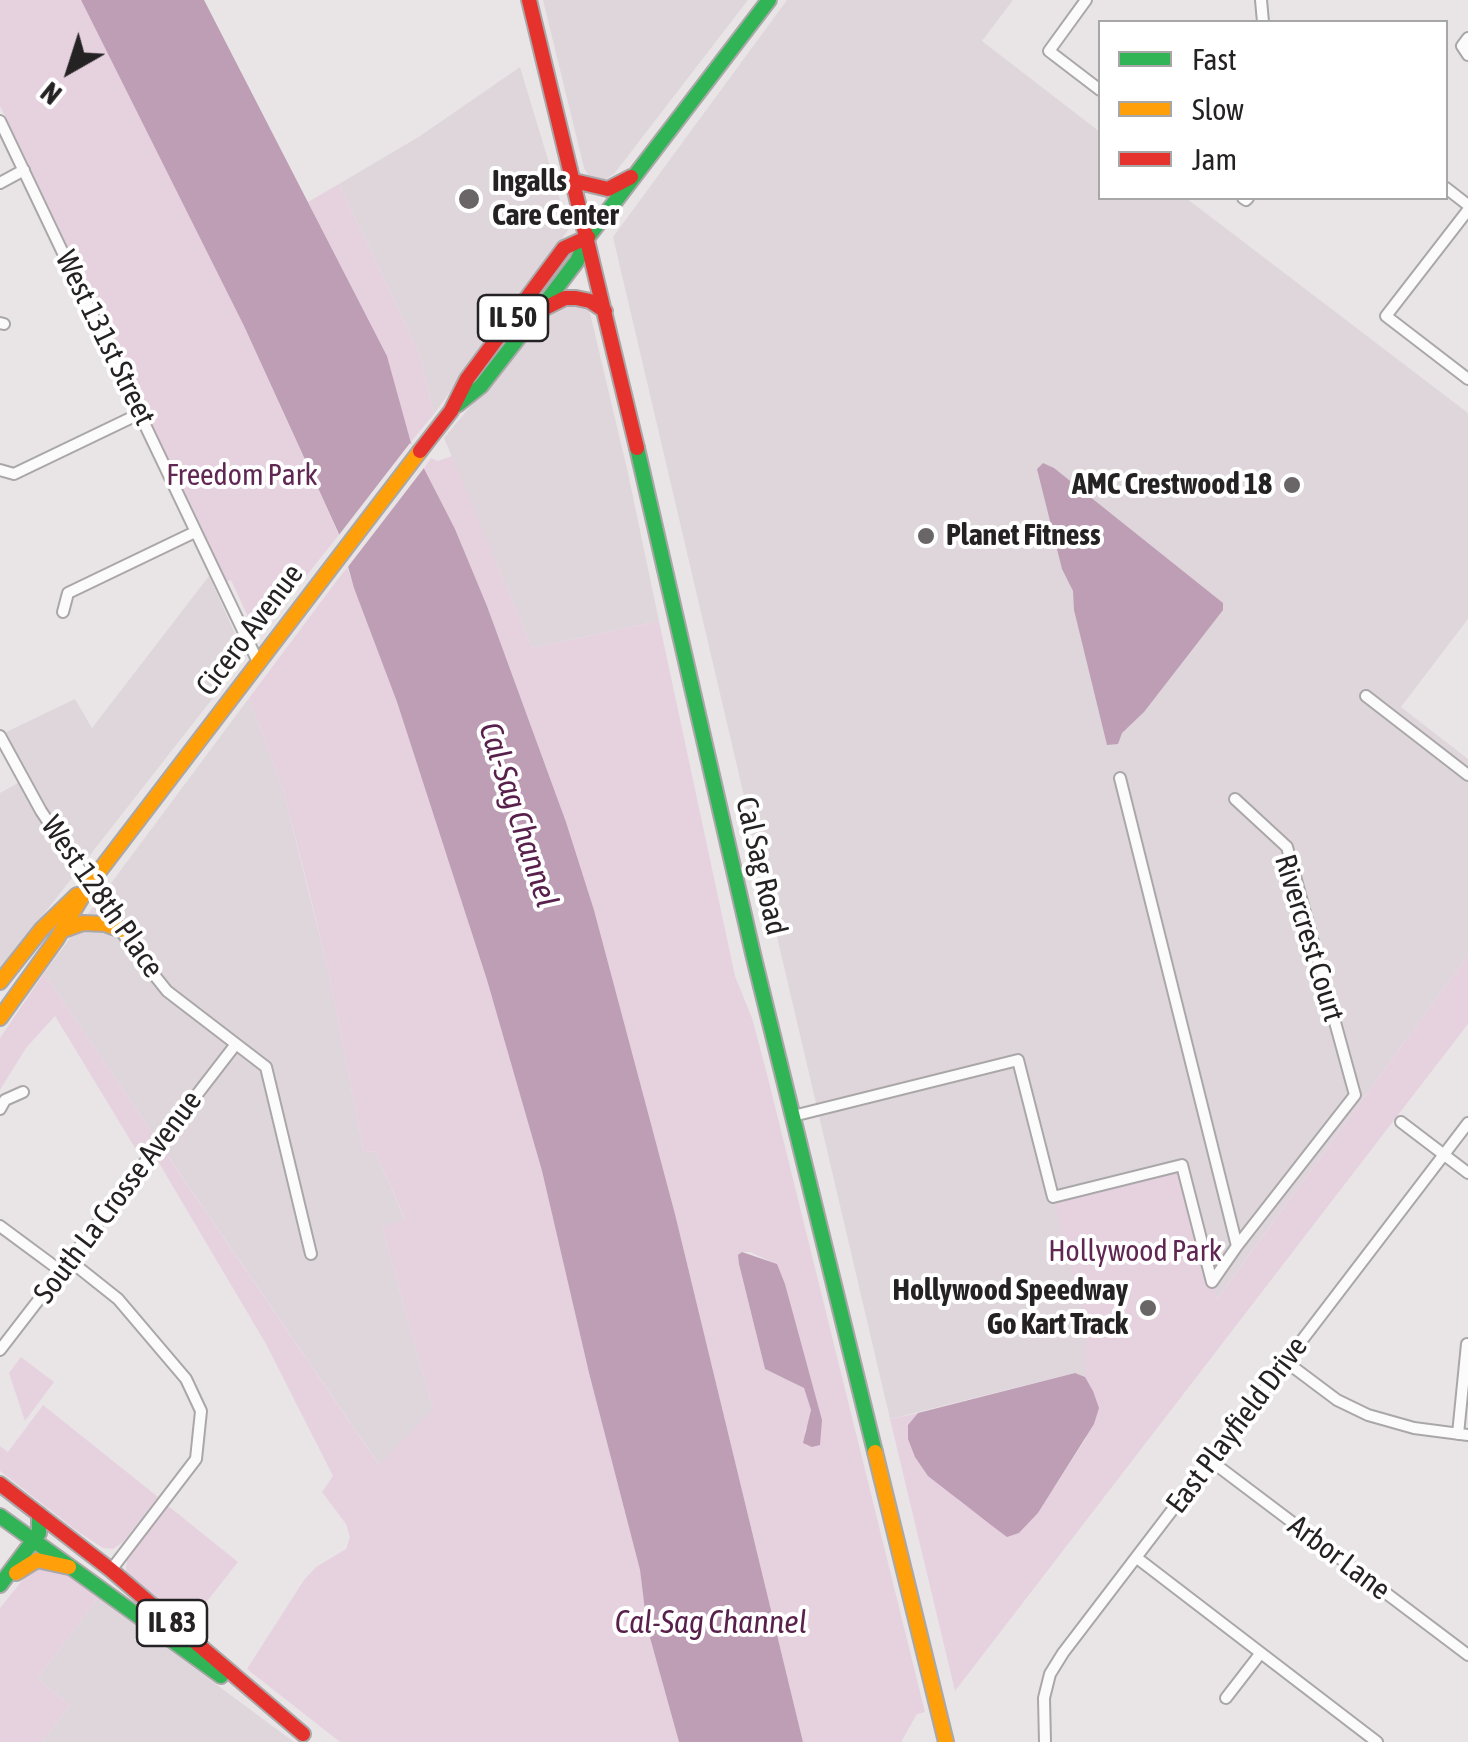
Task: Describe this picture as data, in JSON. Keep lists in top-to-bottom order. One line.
{"streets":{"main road":["IL 50","Cicero Avenue","Cal Sag Road","IL 83"],"street":["West 131st Street","West 128th Place","Rivercrest Court","South La Crosse Avenue","East Playfield Drive","Arbor Lane"]},"crossings":[["West 131st Street","Cicero Avenue"],["Cicero Avenue","Cal Sag Road"],["Cicero Avenue","West 128th Place"],["West 128th Place","South La Crosse Avenue"],["East Playfield Drive","Arbor Lane"]],"water":["Cal-Sag Channel"],"parks":["Freedom Park","Hollywood Park"],"places":["Ingalls Care Center","AMC Crestwood 18","Planet Fitness","Hollywood Speedway Go Kart Track"],"legend":["Fast","Slow","Jam"],"north":"bottom left"}
